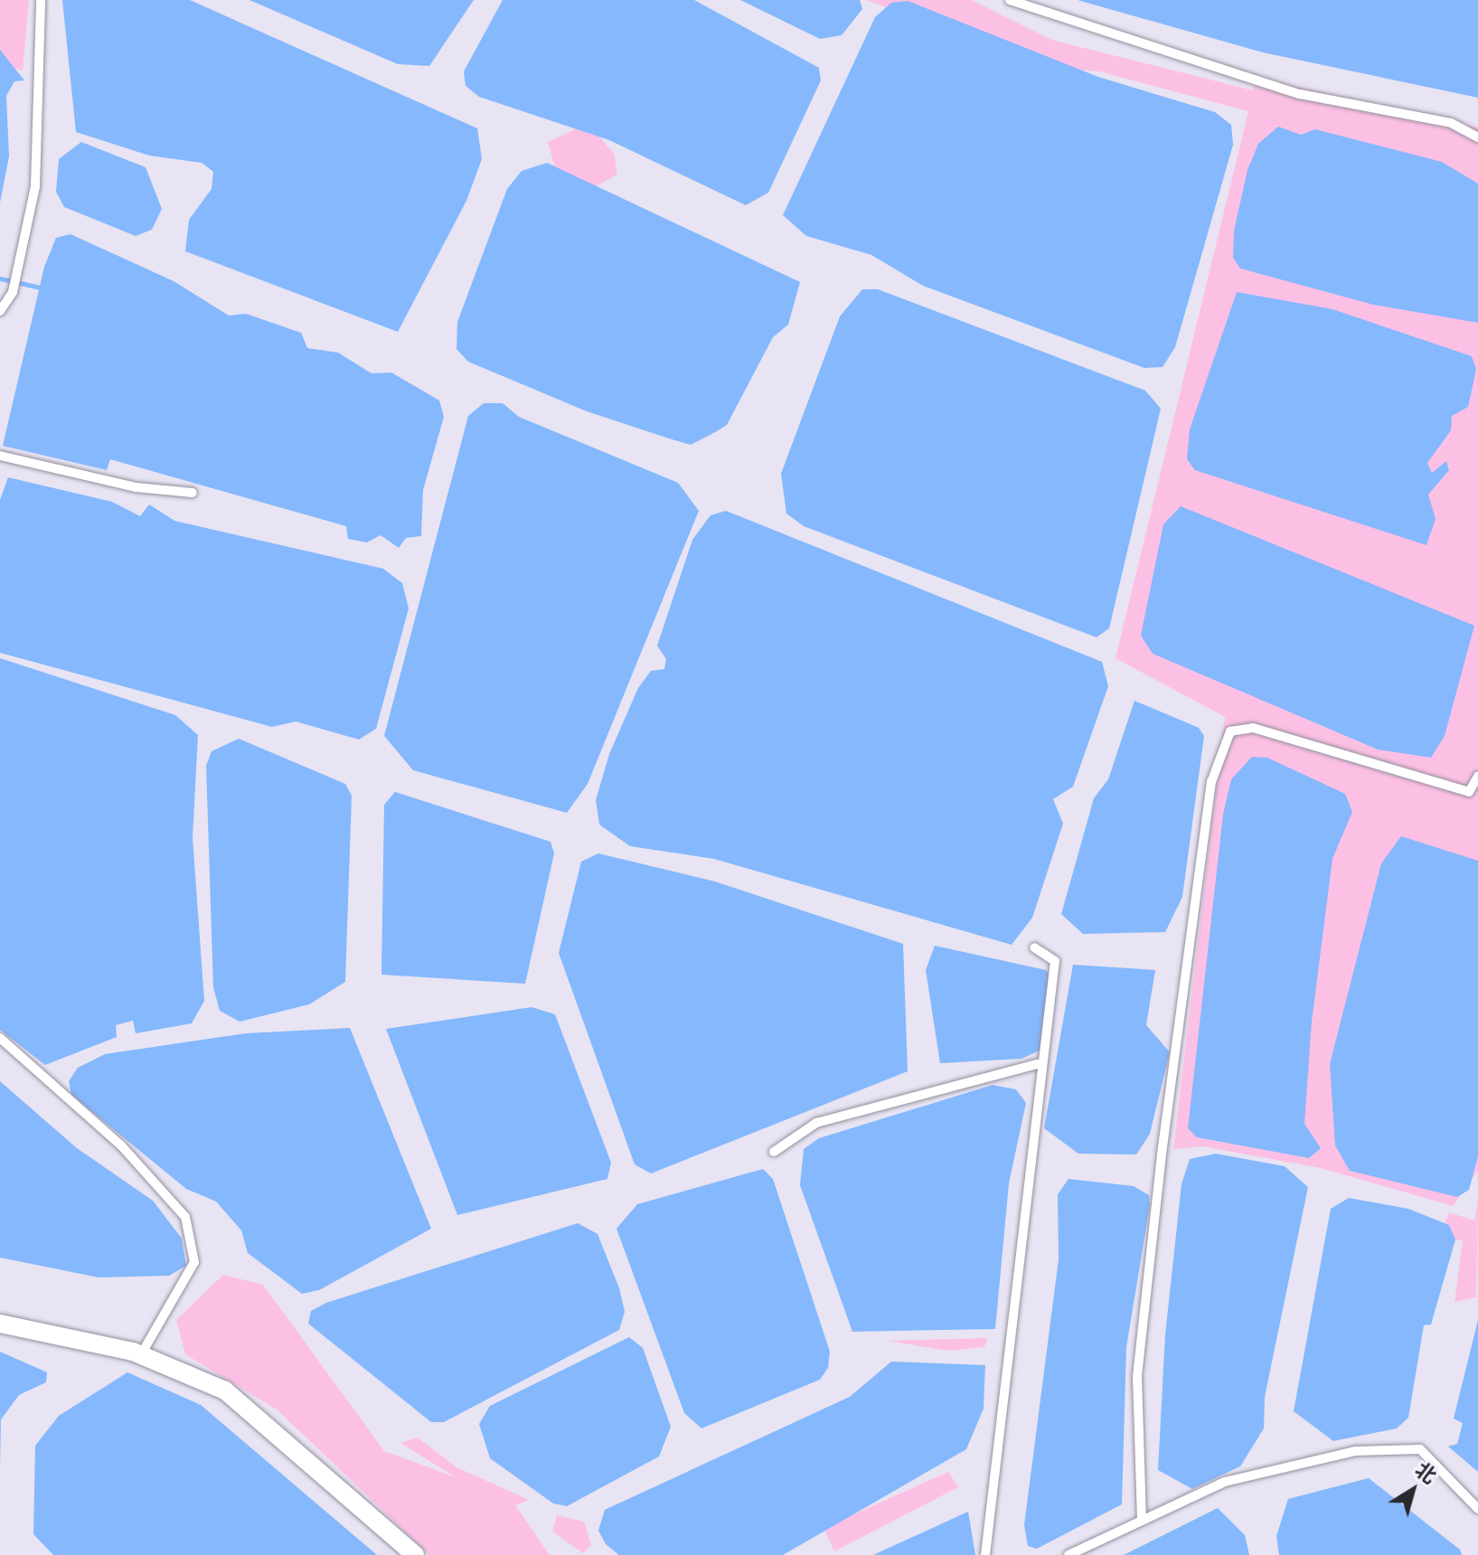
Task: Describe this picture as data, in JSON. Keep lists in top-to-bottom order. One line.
{"north":"top right"}
